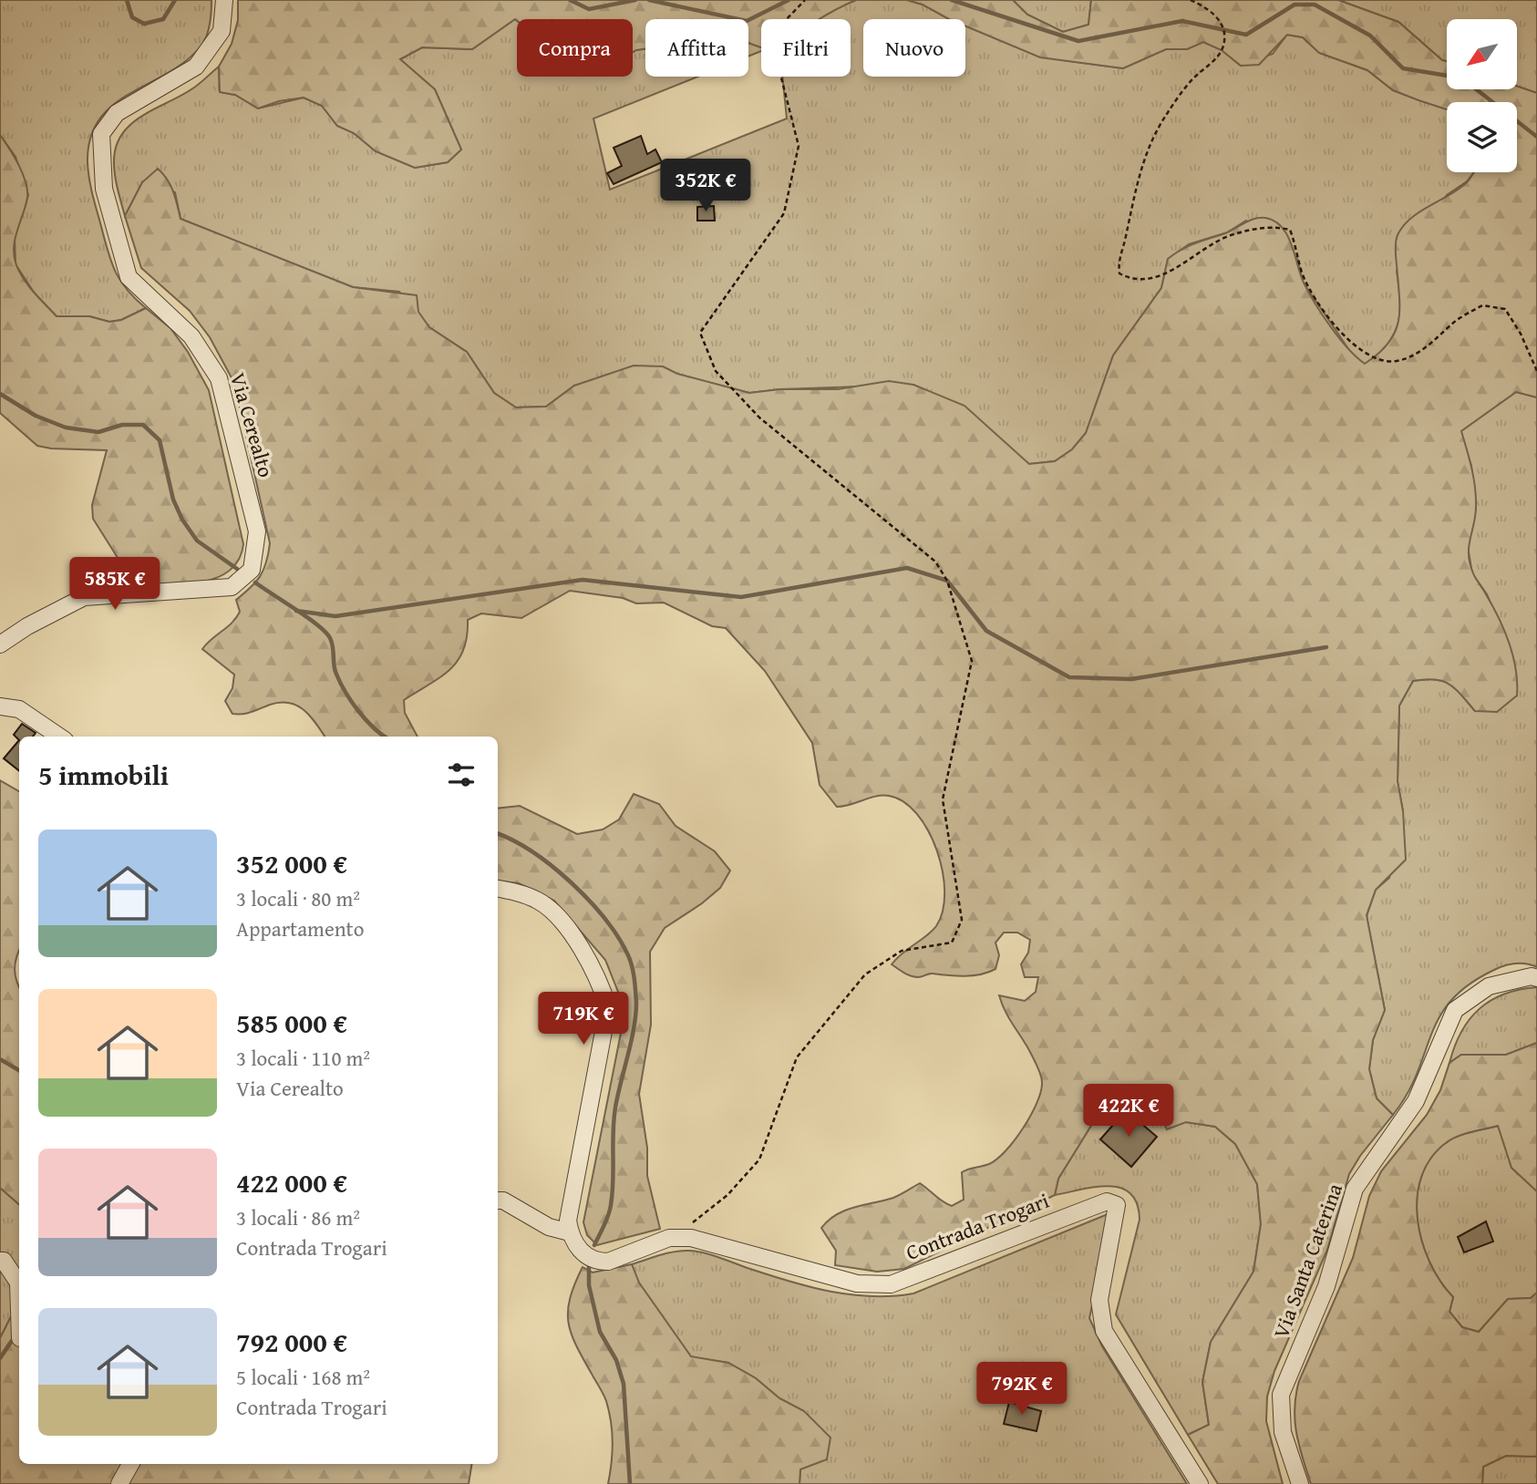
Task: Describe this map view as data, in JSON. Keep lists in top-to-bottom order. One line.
{"streets":{"street":["Via Cerealto","Contrada Trogari","Via Santa Caterina"]},"north":"bottom left","page":{"chip":["Compra","Affitta","Filtri","Nuovo"],"price":["352K €","585K €","719K €","422K €","792K €"],"heading":"5 immobili","list":[{"name":"352 000 €","note":"3 locali · 80 m² · Appartamento"},{"name":"585 000 €","note":"3 locali · 110 m² · Via Cerealto"},{"name":"422 000 €","note":"3 locali · 86 m² · Contrada Trogari"},{"name":"792 000 €","note":"5 locali · 168 m² · Contrada Trogari"}]}}
